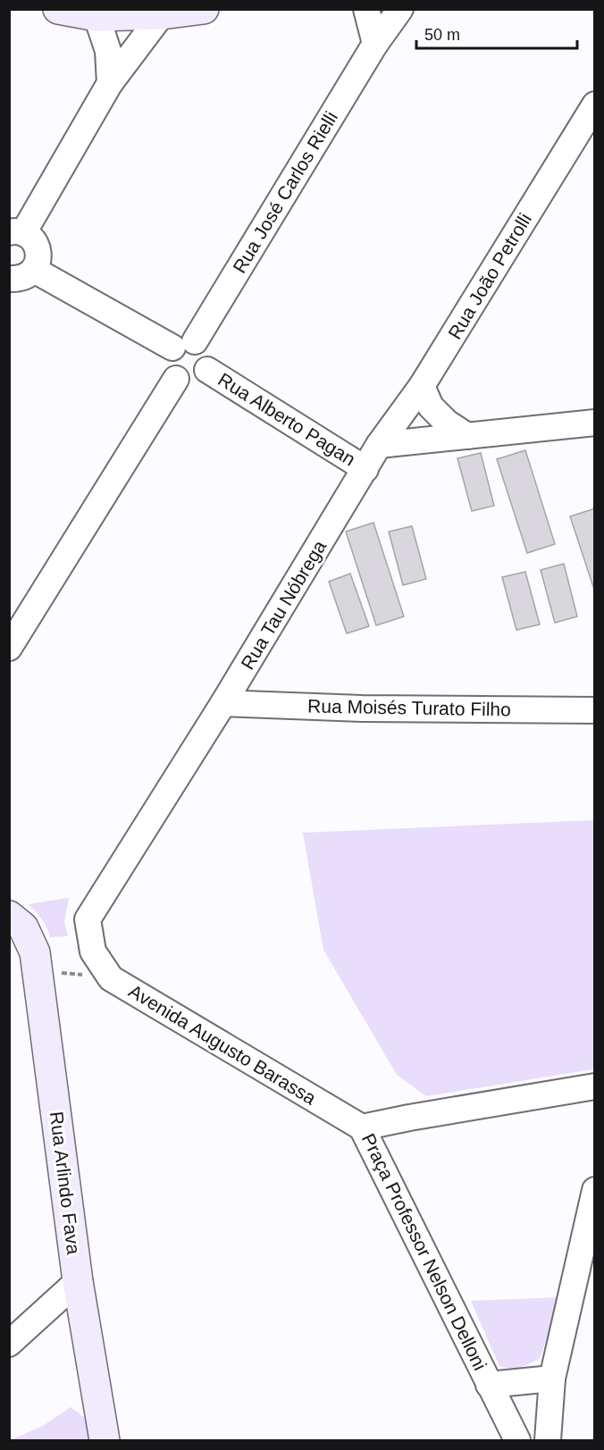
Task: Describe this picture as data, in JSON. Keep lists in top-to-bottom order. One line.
{"streets":{"street":["Rua José Carlos Rielli","Rua João Petrolli","Rua Alberto Pagan","Rua Tau Nóbrega","Rua Moisés Turato Filho","Avenida Augusto Barassa","Rua Arlindo Fava","Praça Professor Nelson Delloni"]},"crossings":[["Rua José Carlos Rielli","Rua Alberto Pagan"],["Rua João Petrolli","Rua Tau Nóbrega"],["Rua Alberto Pagan","Rua Tau Nóbrega"],["Rua Tau Nóbrega","Rua Moisés Turato Filho"],["Rua Tau Nóbrega","Avenida Augusto Barassa"],["Avenida Augusto Barassa","Praça Professor Nelson Delloni"]],"scale_bar":"50 m"}
